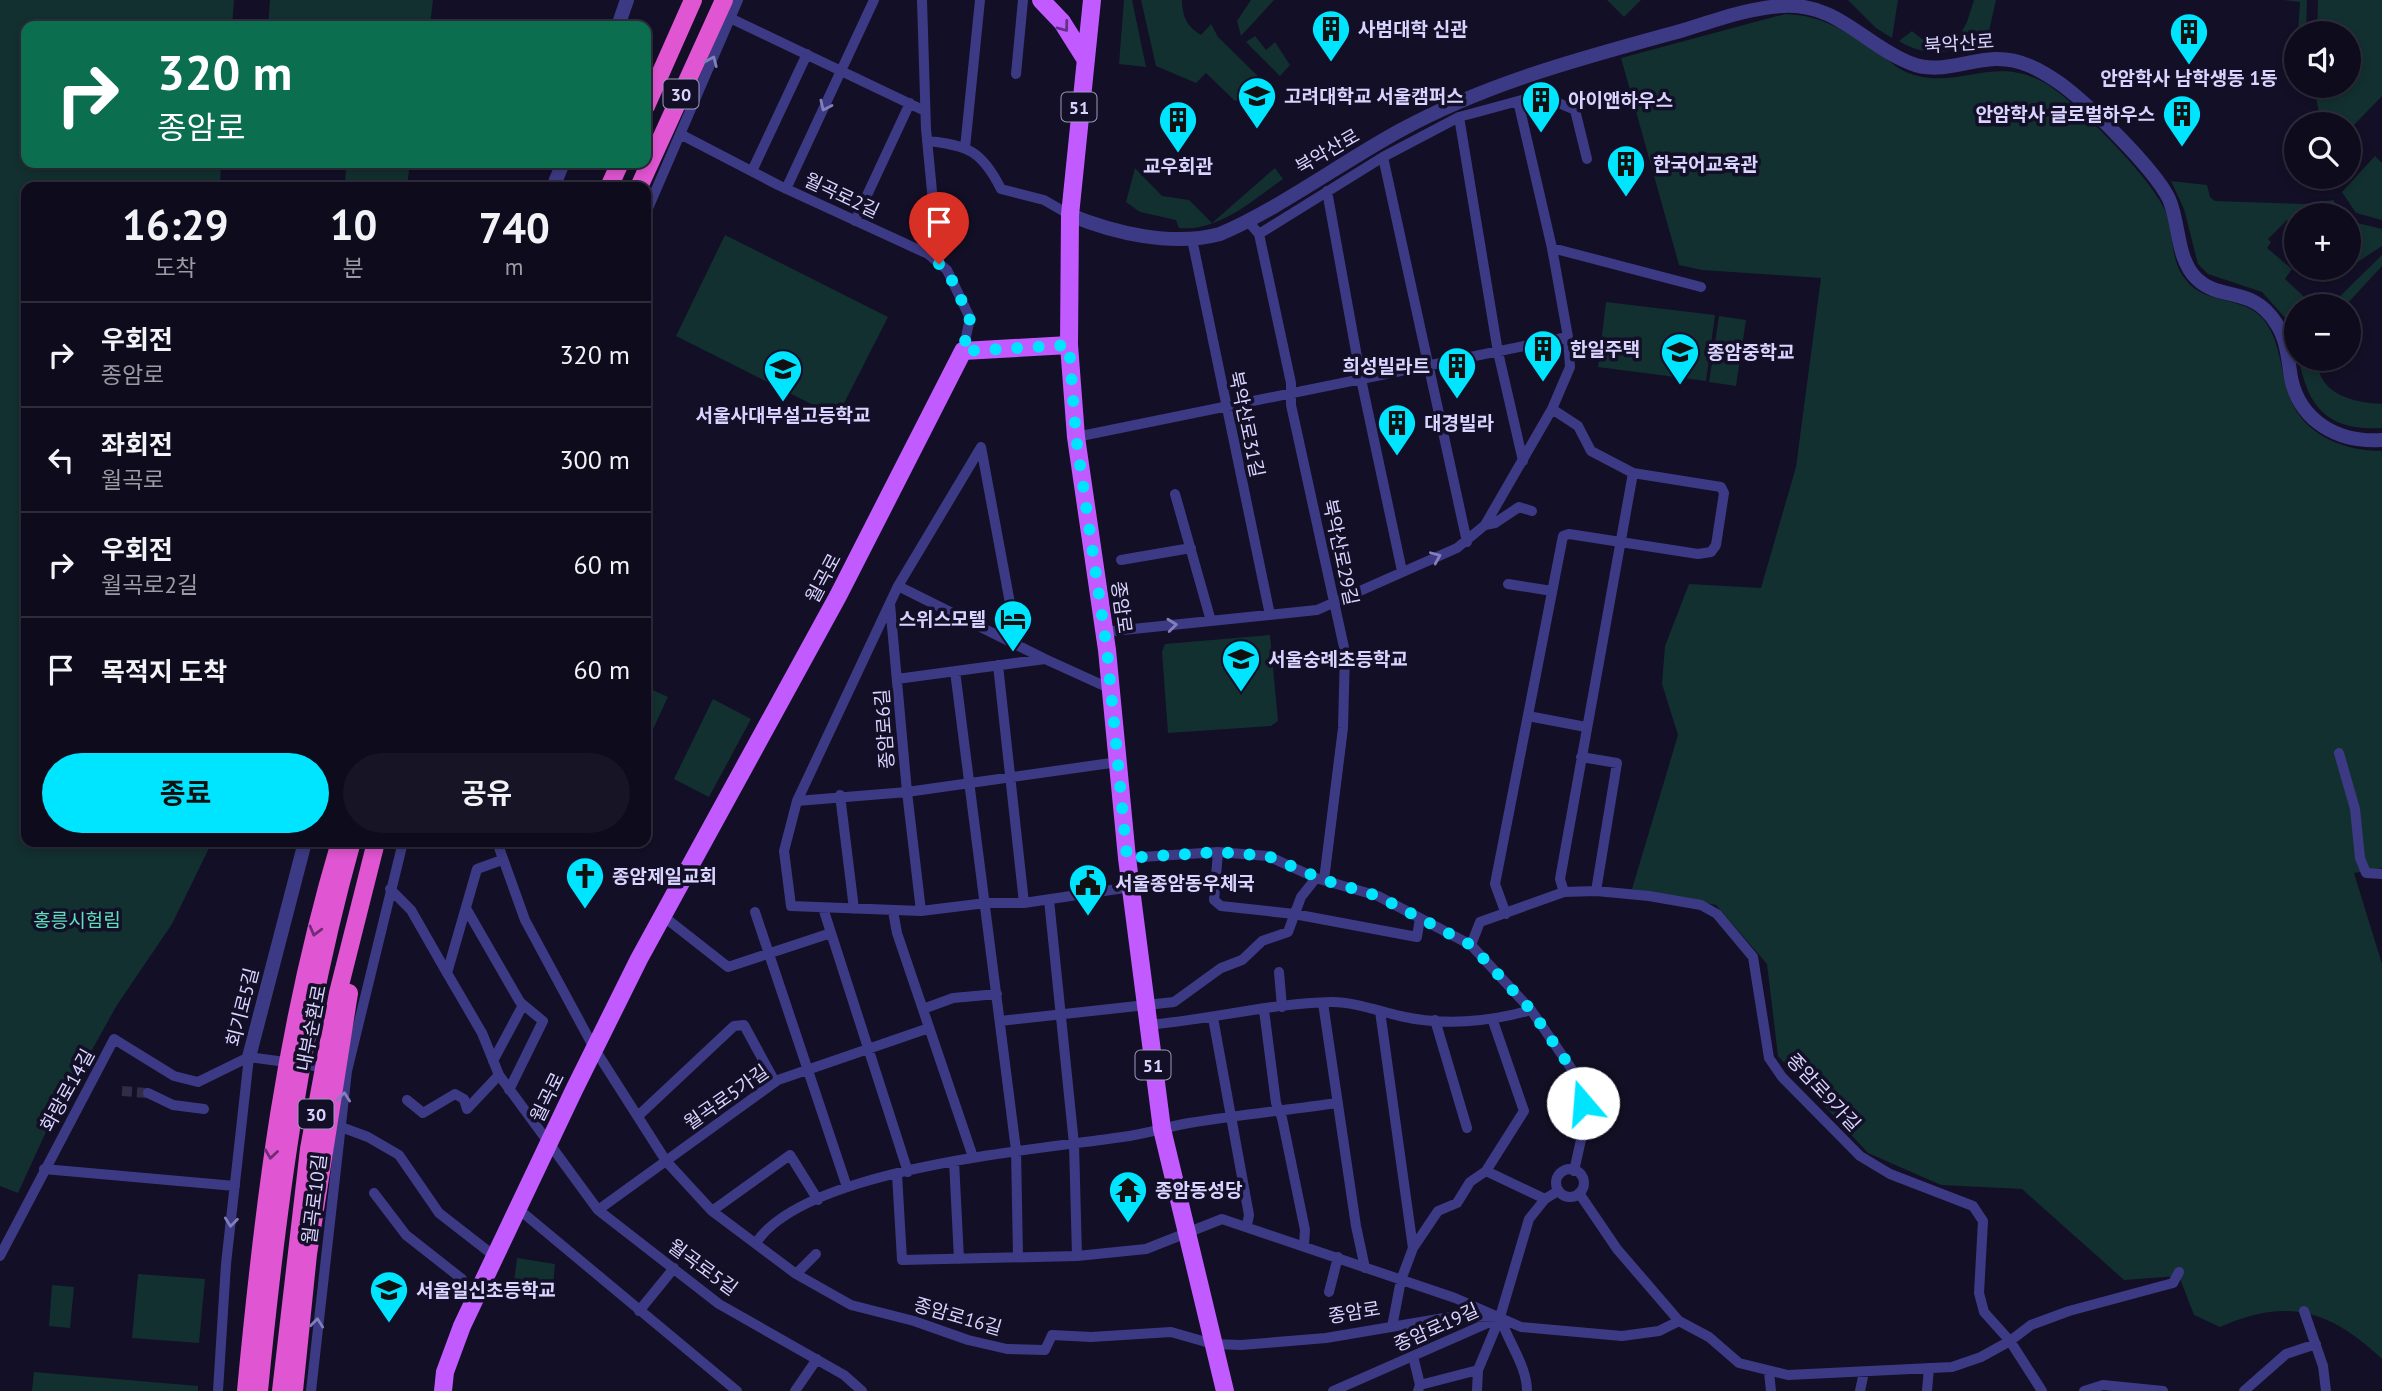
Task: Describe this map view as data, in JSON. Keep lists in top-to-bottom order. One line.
{"streets":{"highway":["30","내부순환로"],"main road":["51","월곡로","종암로"],"street":["북악산로","월곡로2길","북악산로31길","북악산로29길","종암로6길","회기로5길","화랑로14길","종암로9가길","월곡로5가길","월곡로10길","월곡로5길","종암로16길","종암로19길"]},"crossings":[["북악산로","북악산로31길"],["북악산로","종암로"],["월곡로2길","월곡로"],["월곡로","월곡로5길"],["월곡로","종암로16길"],["종암로","종암로16길"],["종암로","종암로19길"],["회기로5길","화랑로14길"],["월곡로5가길","월곡로5길"],["월곡로5가길","종암로16길"]],"one_way":["회기로5길","월곡로10길"],"parks":["홍릉시험림"],"places":{"building":["사범대학 신관","안암학사 남학생동 1동","아이앤하우스","안암학사 글로벌하우스","교우회관","한국어교육관","한일주택","희성빌라트","대경빌라"],"school or university":["고려대학교 서울캠퍼스","종암중학교","서울사대부설고등학교","서울숭례초등학교","서울일신초등학교"],"hotel":["스위스모텔"],"church":["종암제일교회"],"public building":["서울종암동우체국"],"temple":["종암동성당"]},"page":{"map_buttons":["+","−"],"turn":["320 m","종암로"],"eta":["16:29","도착","10","분","740","m"],"list":[{"name":"우회전","note":"종암로","value":"320 m"},{"name":"좌회전","note":"월곡로","value":"300 m"},{"name":"우회전","note":"월곡로2길","value":"60 m"},{"name":"목적지 도착","value":"60 m"}],"buttons":["종료","공유"]}}
